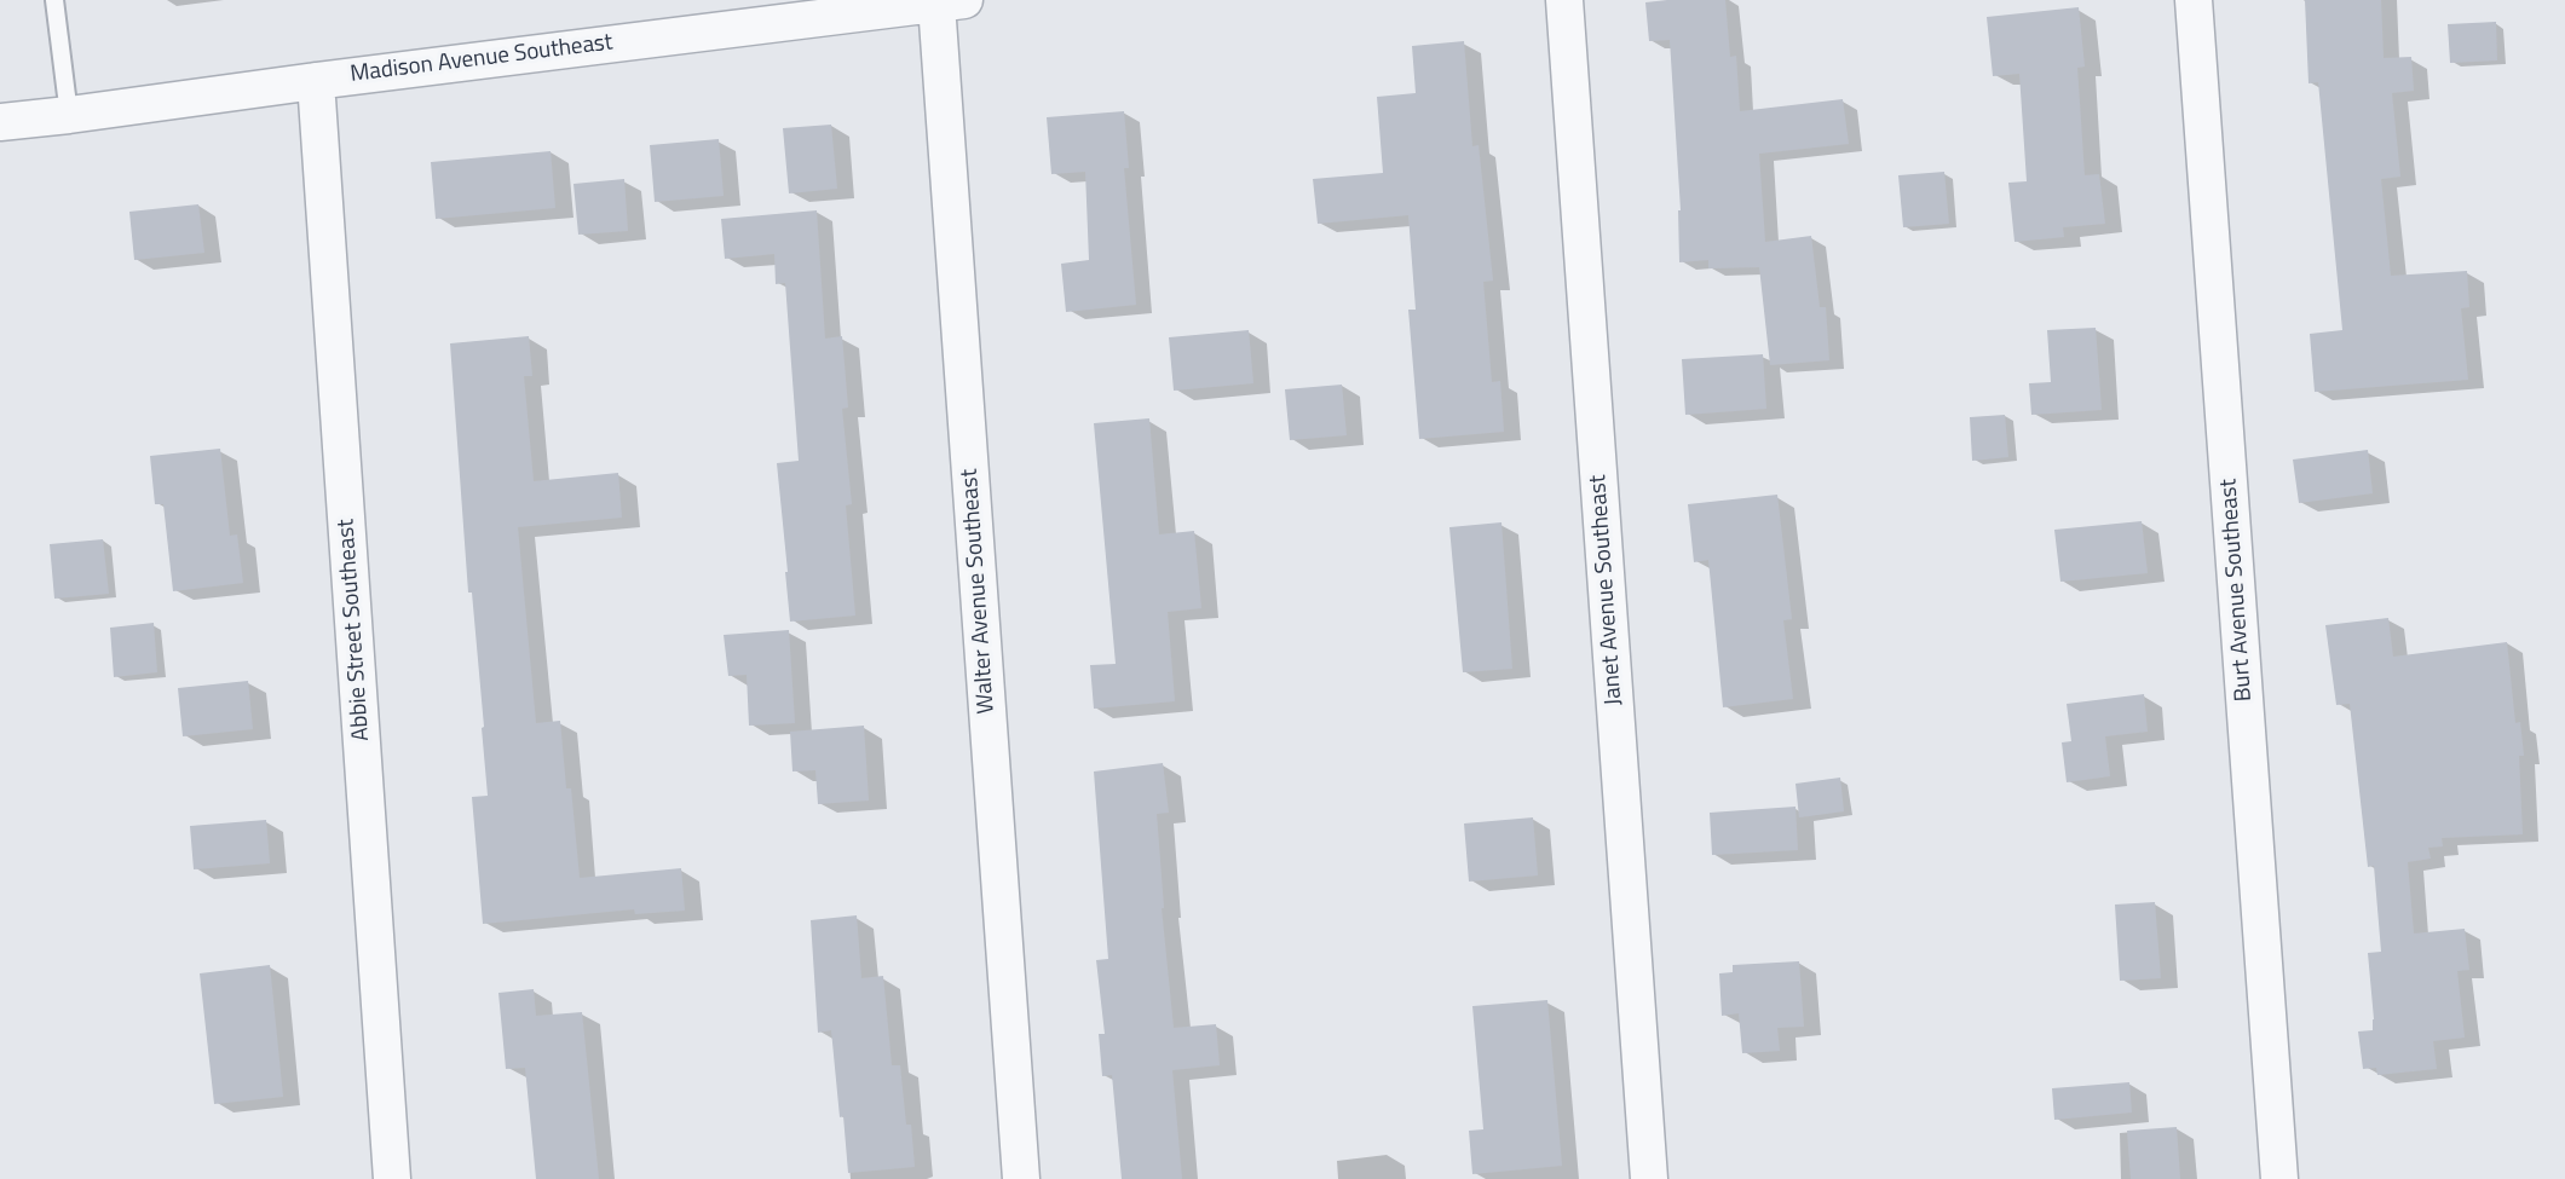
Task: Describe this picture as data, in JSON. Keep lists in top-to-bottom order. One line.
{"streets":{"street":["Madison Avenue Southeast","Janet Avenue Southeast","Burt Avenue Southeast","Walter Avenue Southeast","Abbie Street Southeast"]},"crossings":[["Madison Avenue Southeast","Walter Avenue Southeast"],["Madison Avenue Southeast","Abbie Street Southeast"]]}
